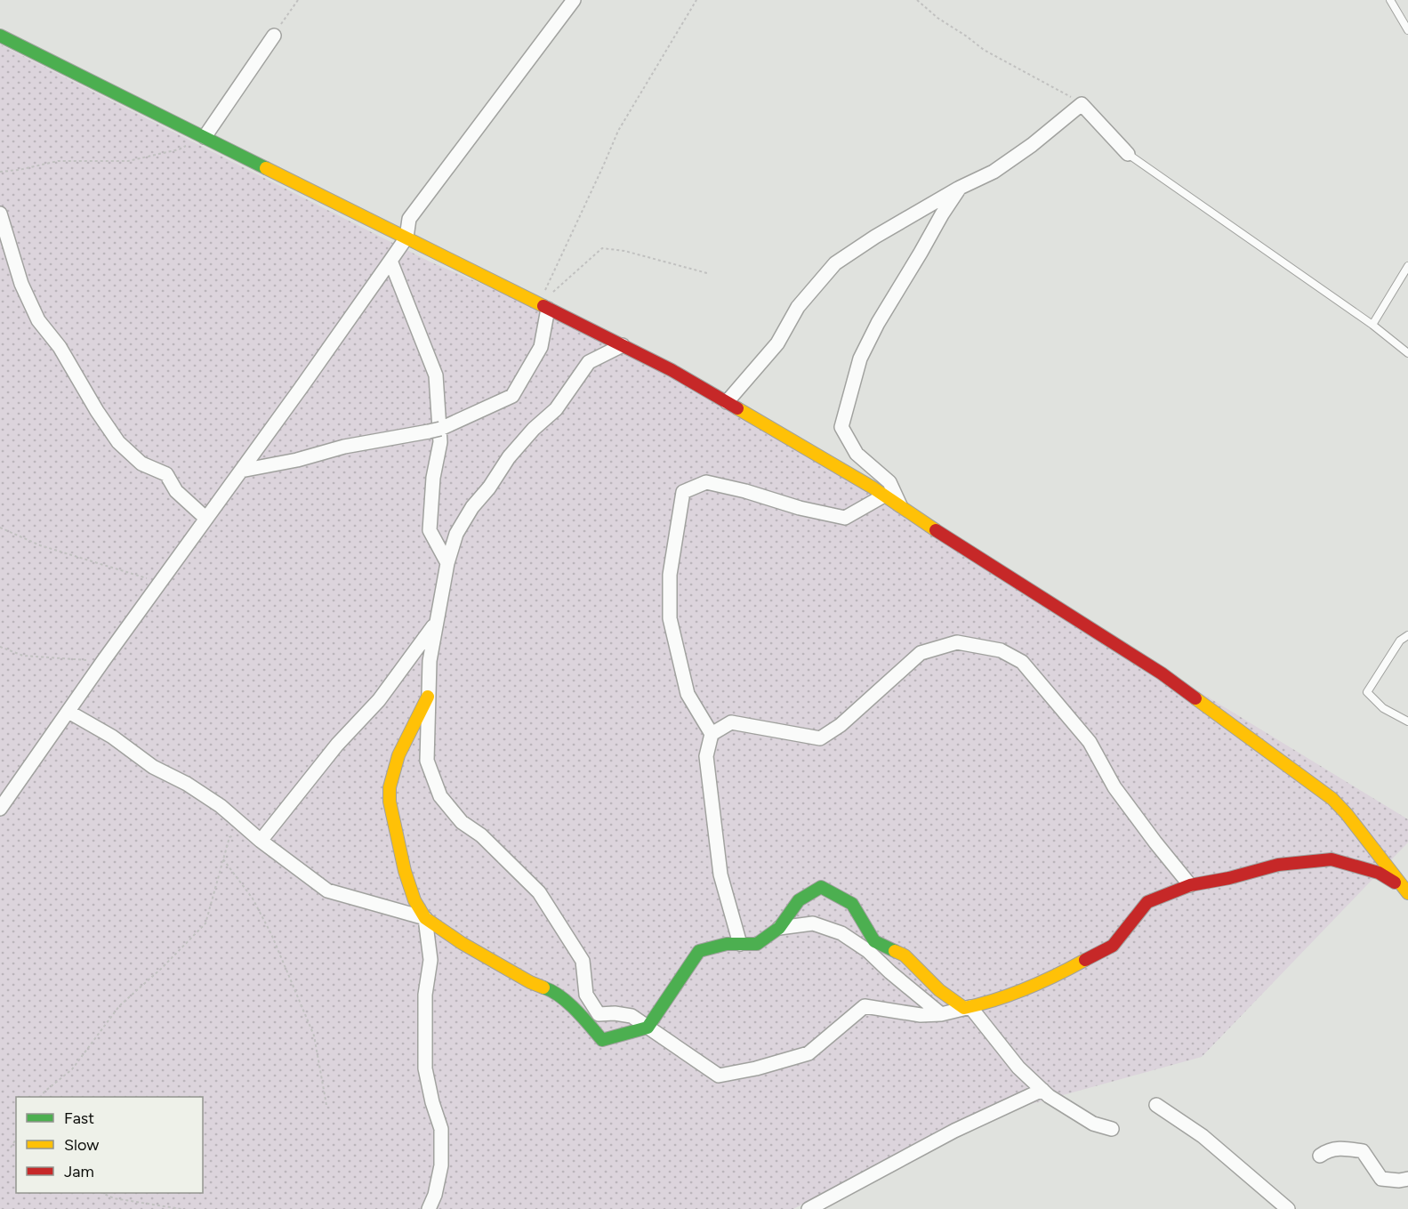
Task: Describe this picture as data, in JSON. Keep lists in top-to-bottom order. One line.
{"legend":["Fast","Slow","Jam"]}
